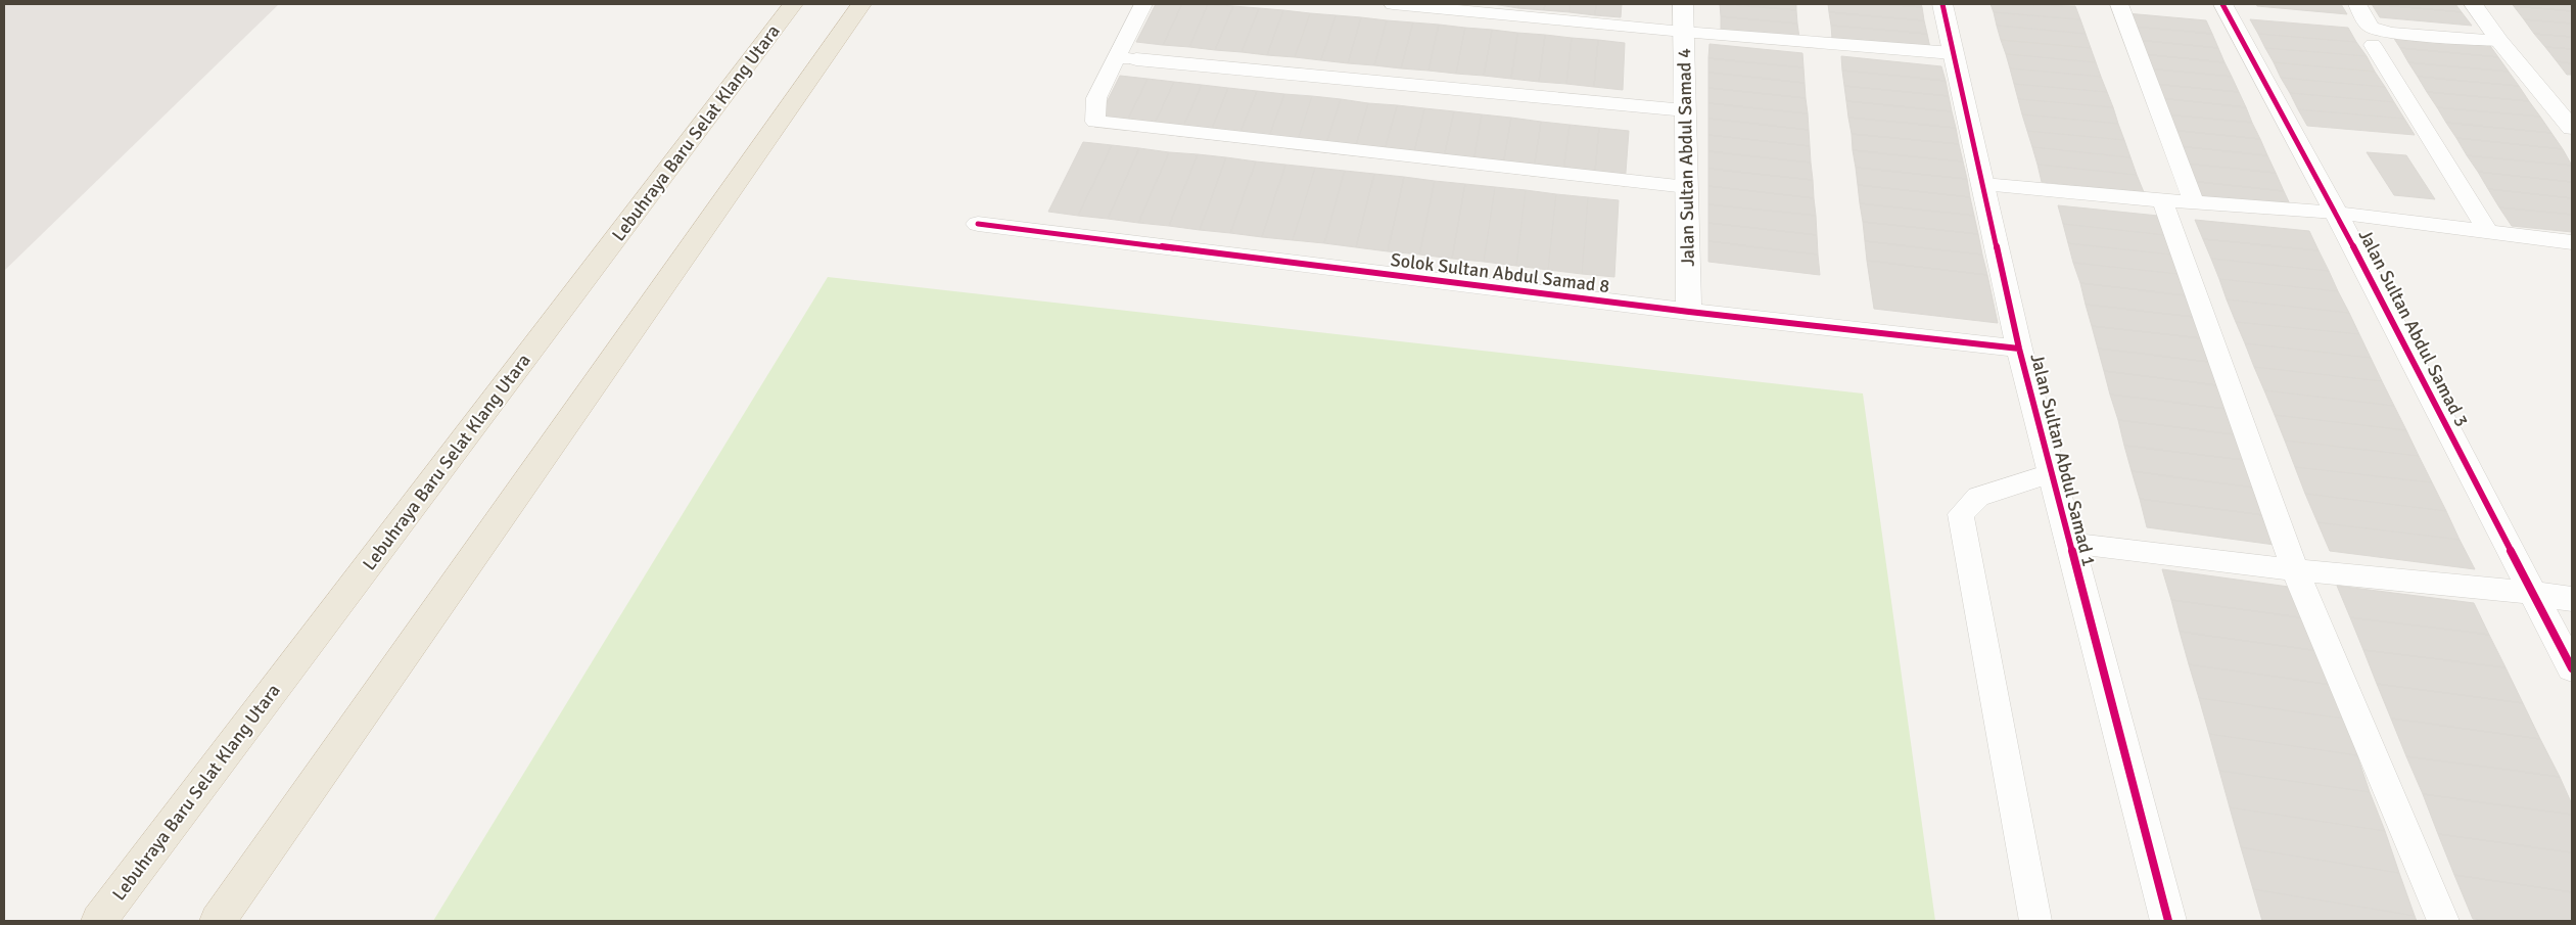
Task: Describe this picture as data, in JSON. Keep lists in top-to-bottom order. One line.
{"streets":{"highway":["Lebuhraya Baru Selat Klang Utara"],"street":["Jalan Sultan Abdul Samad 4","Solok Sultan Abdul Samad 8","Jalan Sultan Abdul Samad 3","Jalan Sultan Abdul Samad 1"]},"crossings":[["Jalan Sultan Abdul Samad 4","Solok Sultan Abdul Samad 8"],["Solok Sultan Abdul Samad 8","Jalan Sultan Abdul Samad 1"]]}
